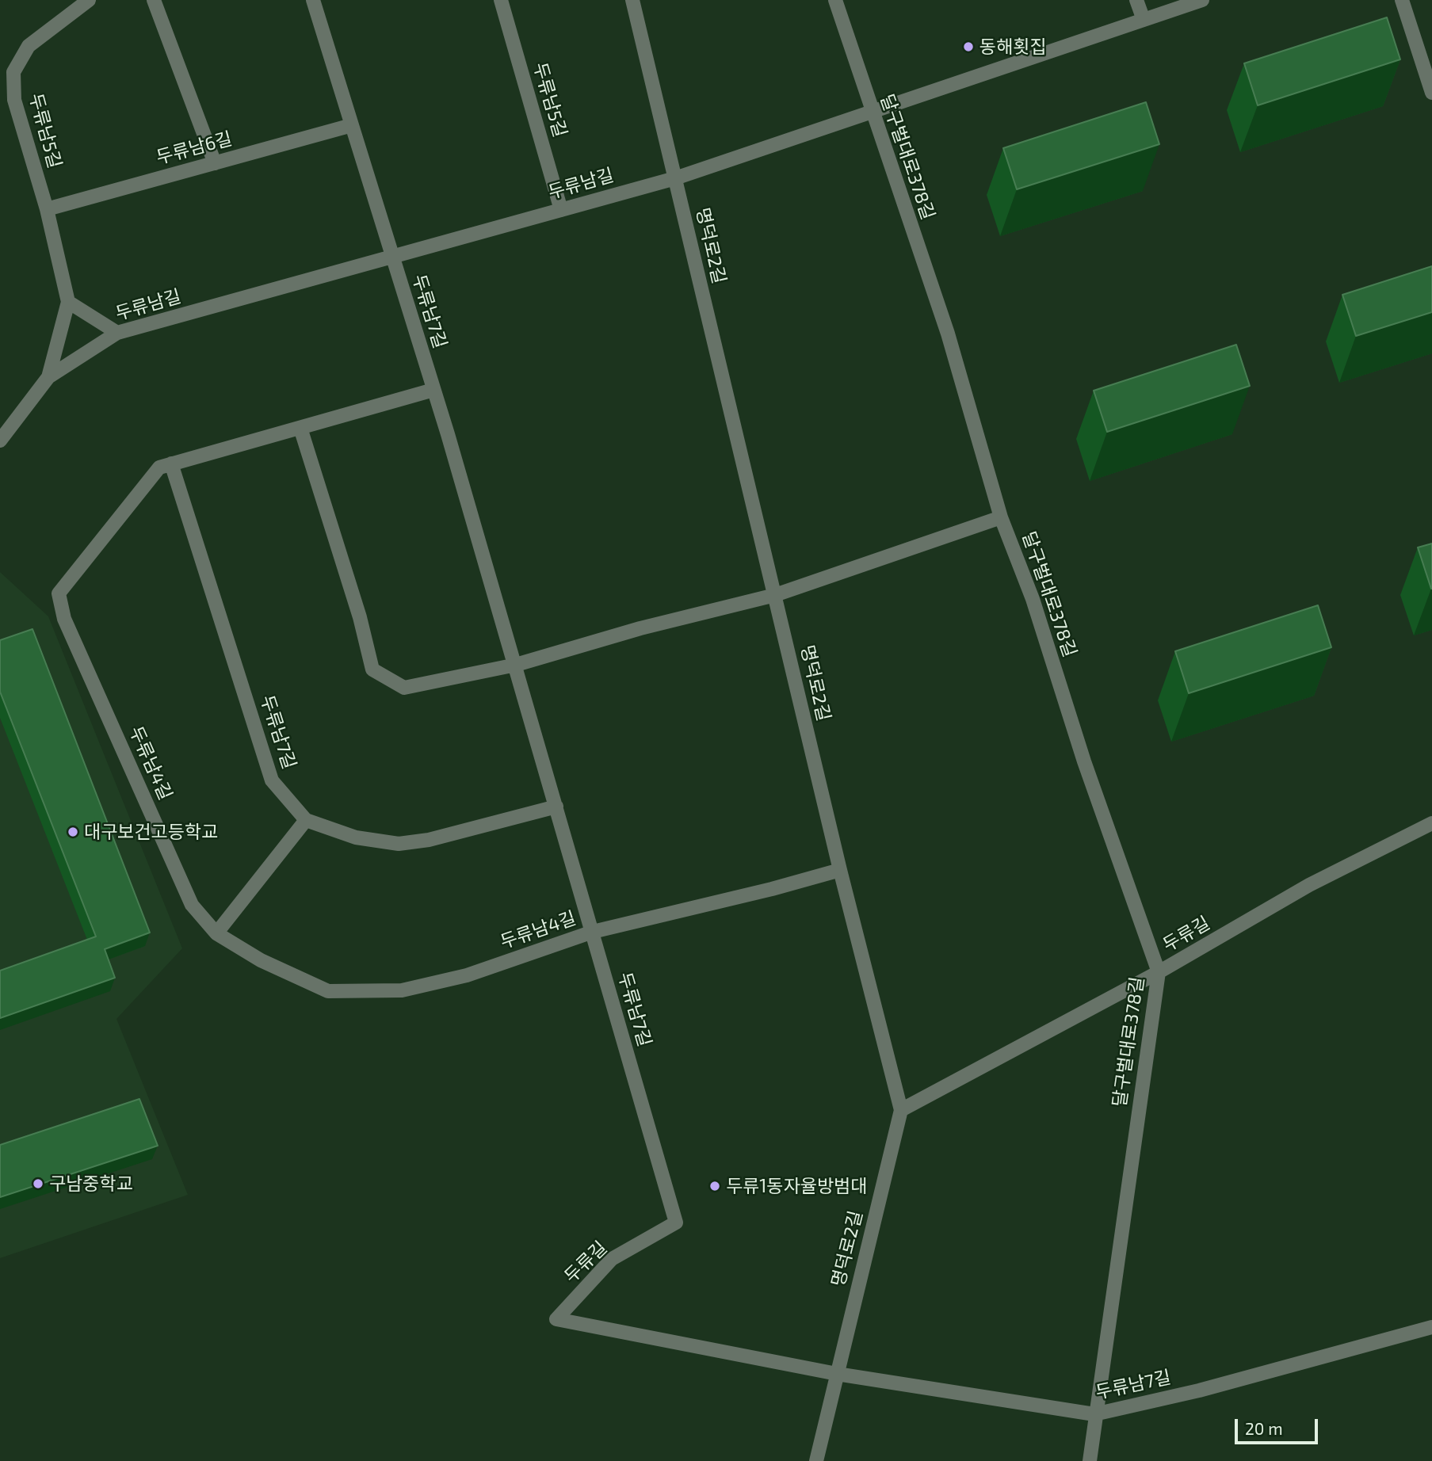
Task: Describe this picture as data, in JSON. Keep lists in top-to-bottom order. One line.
{"streets":{"street":["두류남5길","두류남6길","달구벌대로378길","두류남길","명덕로2길","두류남7길","두류남4길","두류길"]},"crossings":[["두류남5길","두류남6길"],["두류남5길","두류남길"],["달구벌대로378길","두류남길"],["달구벌대로378길","명덕로2길"],["달구벌대로378길","두류남7길"],["달구벌대로378길","두류길"],["두류남길","명덕로2길"],["두류남길","두류남7길"],["명덕로2길","두류남7길"],["명덕로2길","두류남4길"],["명덕로2길","두류길"],["두류남7길","두류남4길"],["두류남7길","두류길"]],"places":["동해횟집","대구보건고등학교","구남중학교","두류1동자율방범대"],"scale_bar":"20 m"}
